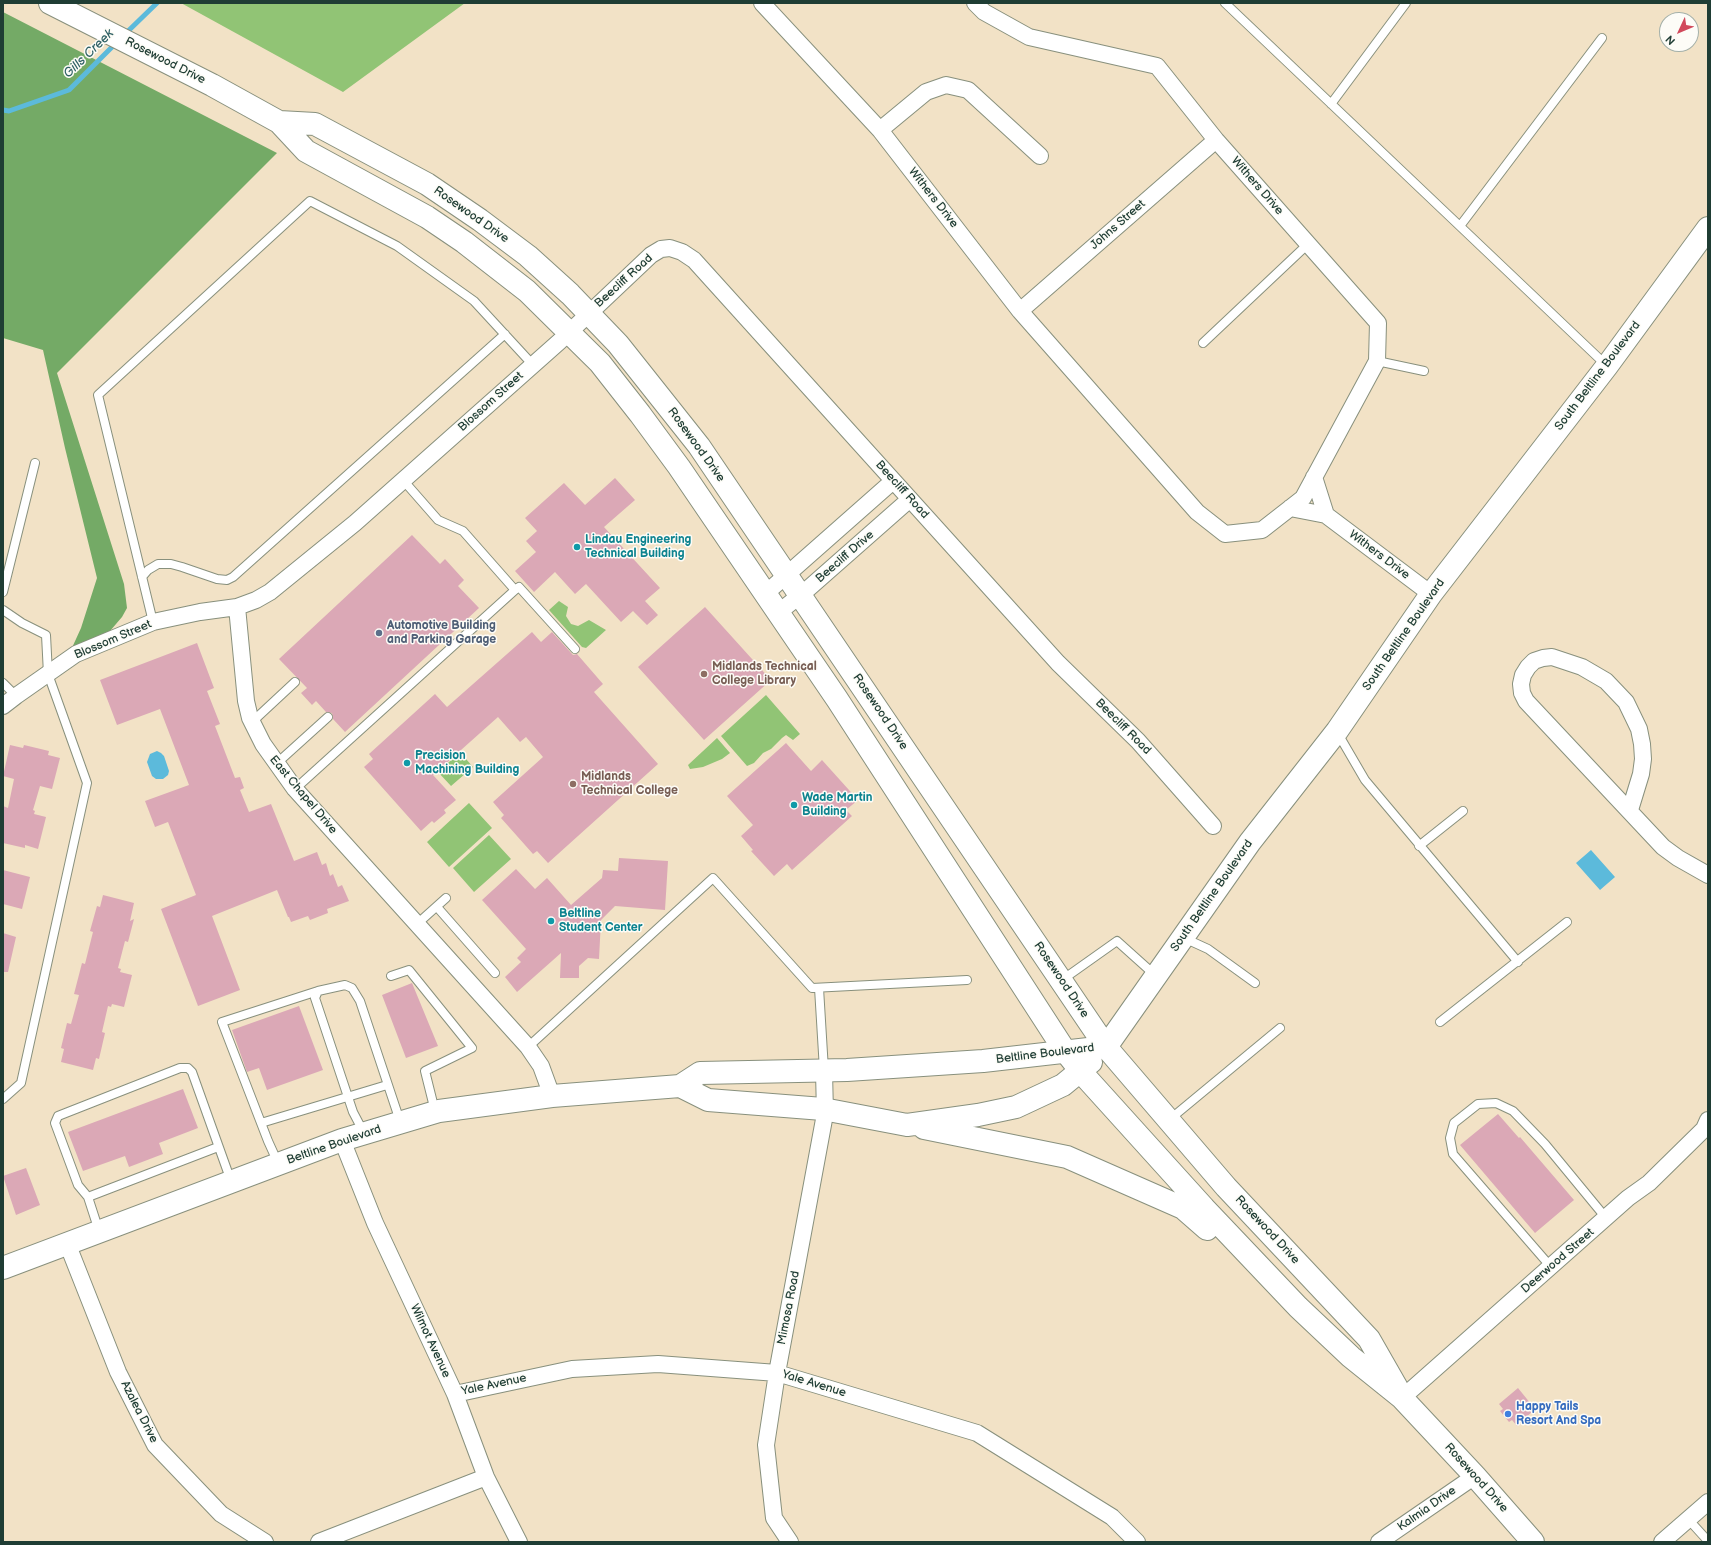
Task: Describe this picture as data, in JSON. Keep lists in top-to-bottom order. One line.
{"streets":{"main road":["Rosewood Drive","South Beltline Boulevard","Beltline Boulevard"],"street":["Withers Drive","Johns Street","Beecliff Road","Blossom Street","Beecliff Drive","East Chapel Drive","Deerwood Street","Mimosa Road","Wilmot Avenue","Yale Avenue","Azalea Drive","Kalmia Drive"]},"crossings":[["Rosewood Drive","Beecliff Road"],["Rosewood Drive","South Beltline Boulevard"],["Rosewood Drive","Blossom Street"],["Rosewood Drive","Beecliff Drive"],["Rosewood Drive","Beltline Boulevard"],["Rosewood Drive","Deerwood Street"],["Rosewood Drive","Kalmia Drive"],["Withers Drive","Johns Street"],["Withers Drive","South Beltline Boulevard"],["Beecliff Road","Blossom Street"],["Beecliff Road","Beecliff Drive"],["South Beltline Boulevard","Beltline Boulevard"],["Blossom Street","East Chapel Drive"],["East Chapel Drive","Beltline Boulevard"],["Beltline Boulevard","Mimosa Road"],["Beltline Boulevard","Wilmot Avenue"],["Beltline Boulevard","Azalea Drive"],["Mimosa Road","Yale Avenue"],["Wilmot Avenue","Yale Avenue"]],"water":["Gills Creek"],"places":["Lindau Engineering Technical Building","Automotive Building and Parking Garage","Midlands Technical College Library","Precision Machining Building","Midlands Technical College","Wade Martin Building","Beltline Student Center","Happy Tails Resort And Spa"],"north":"bottom left"}
